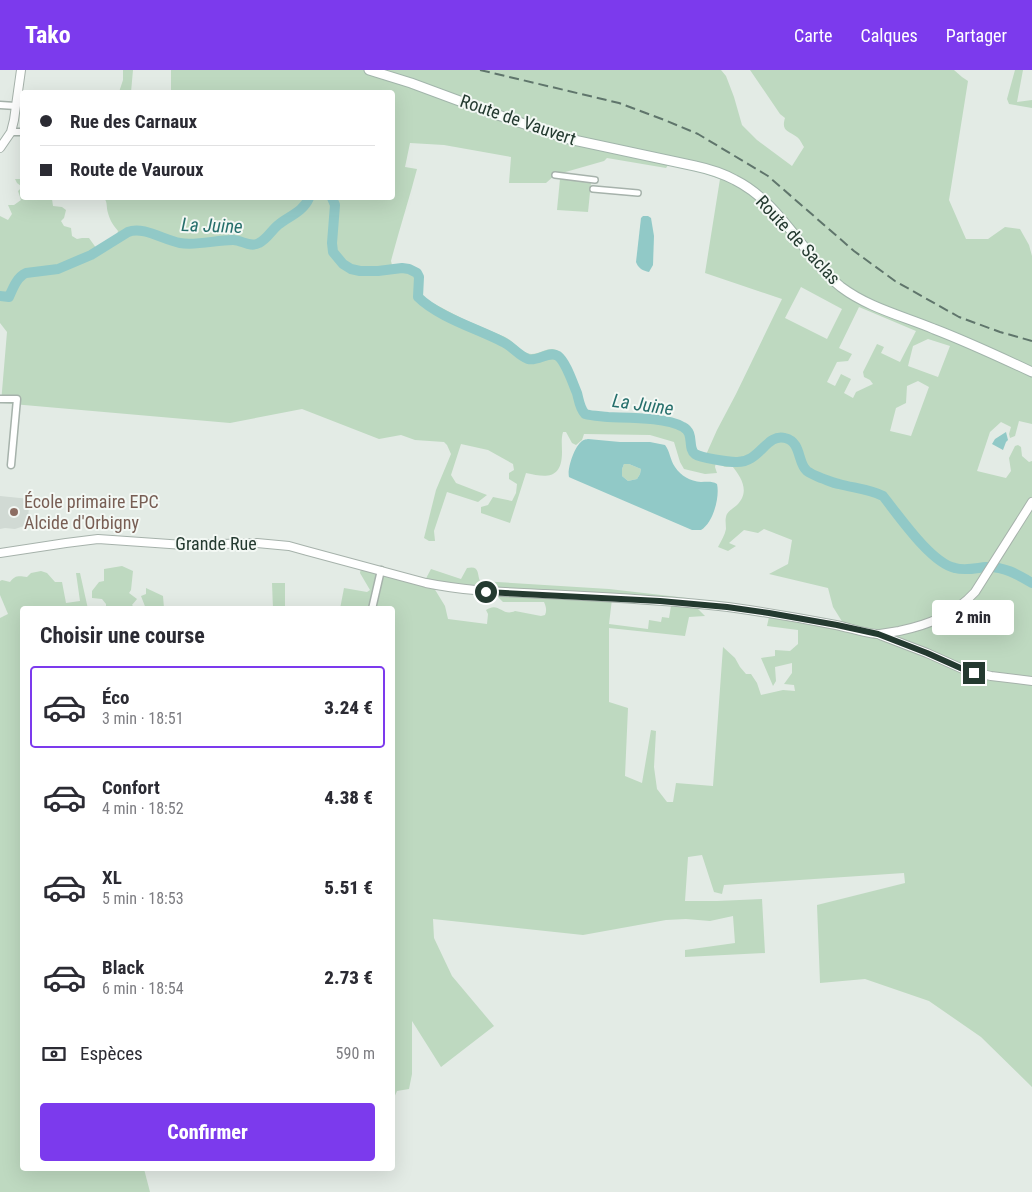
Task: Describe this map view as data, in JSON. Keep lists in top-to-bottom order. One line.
{"streets":{"main road":["Route de Vauvert","Route de Saclas"],"street":["Grande Rue"]},"crossings":[["Route de Vauvert","Route de Saclas"]],"water":["La Juine"],"places":["École primaire EPC Alcide d'Orbigny"],"page":{"header":"Tako","nav":["Carte","Calques","Partager"],"banner":["Rue des Carnaux","Route de Vauroux"],"bubble":"2 min","heading":"Choisir une course","list":[{"name":"Éco","note":"3 min · 18:51","value":"3.24 €"},{"name":"Confort","note":"4 min · 18:52","value":"4.38 €"},{"name":"XL","note":"5 min · 18:53","value":"5.51 €"},{"name":"Black","note":"6 min · 18:54","value":"2.73 €"}],"pay":["Espèces","590 m"],"buttons":"Confirmer"}}
